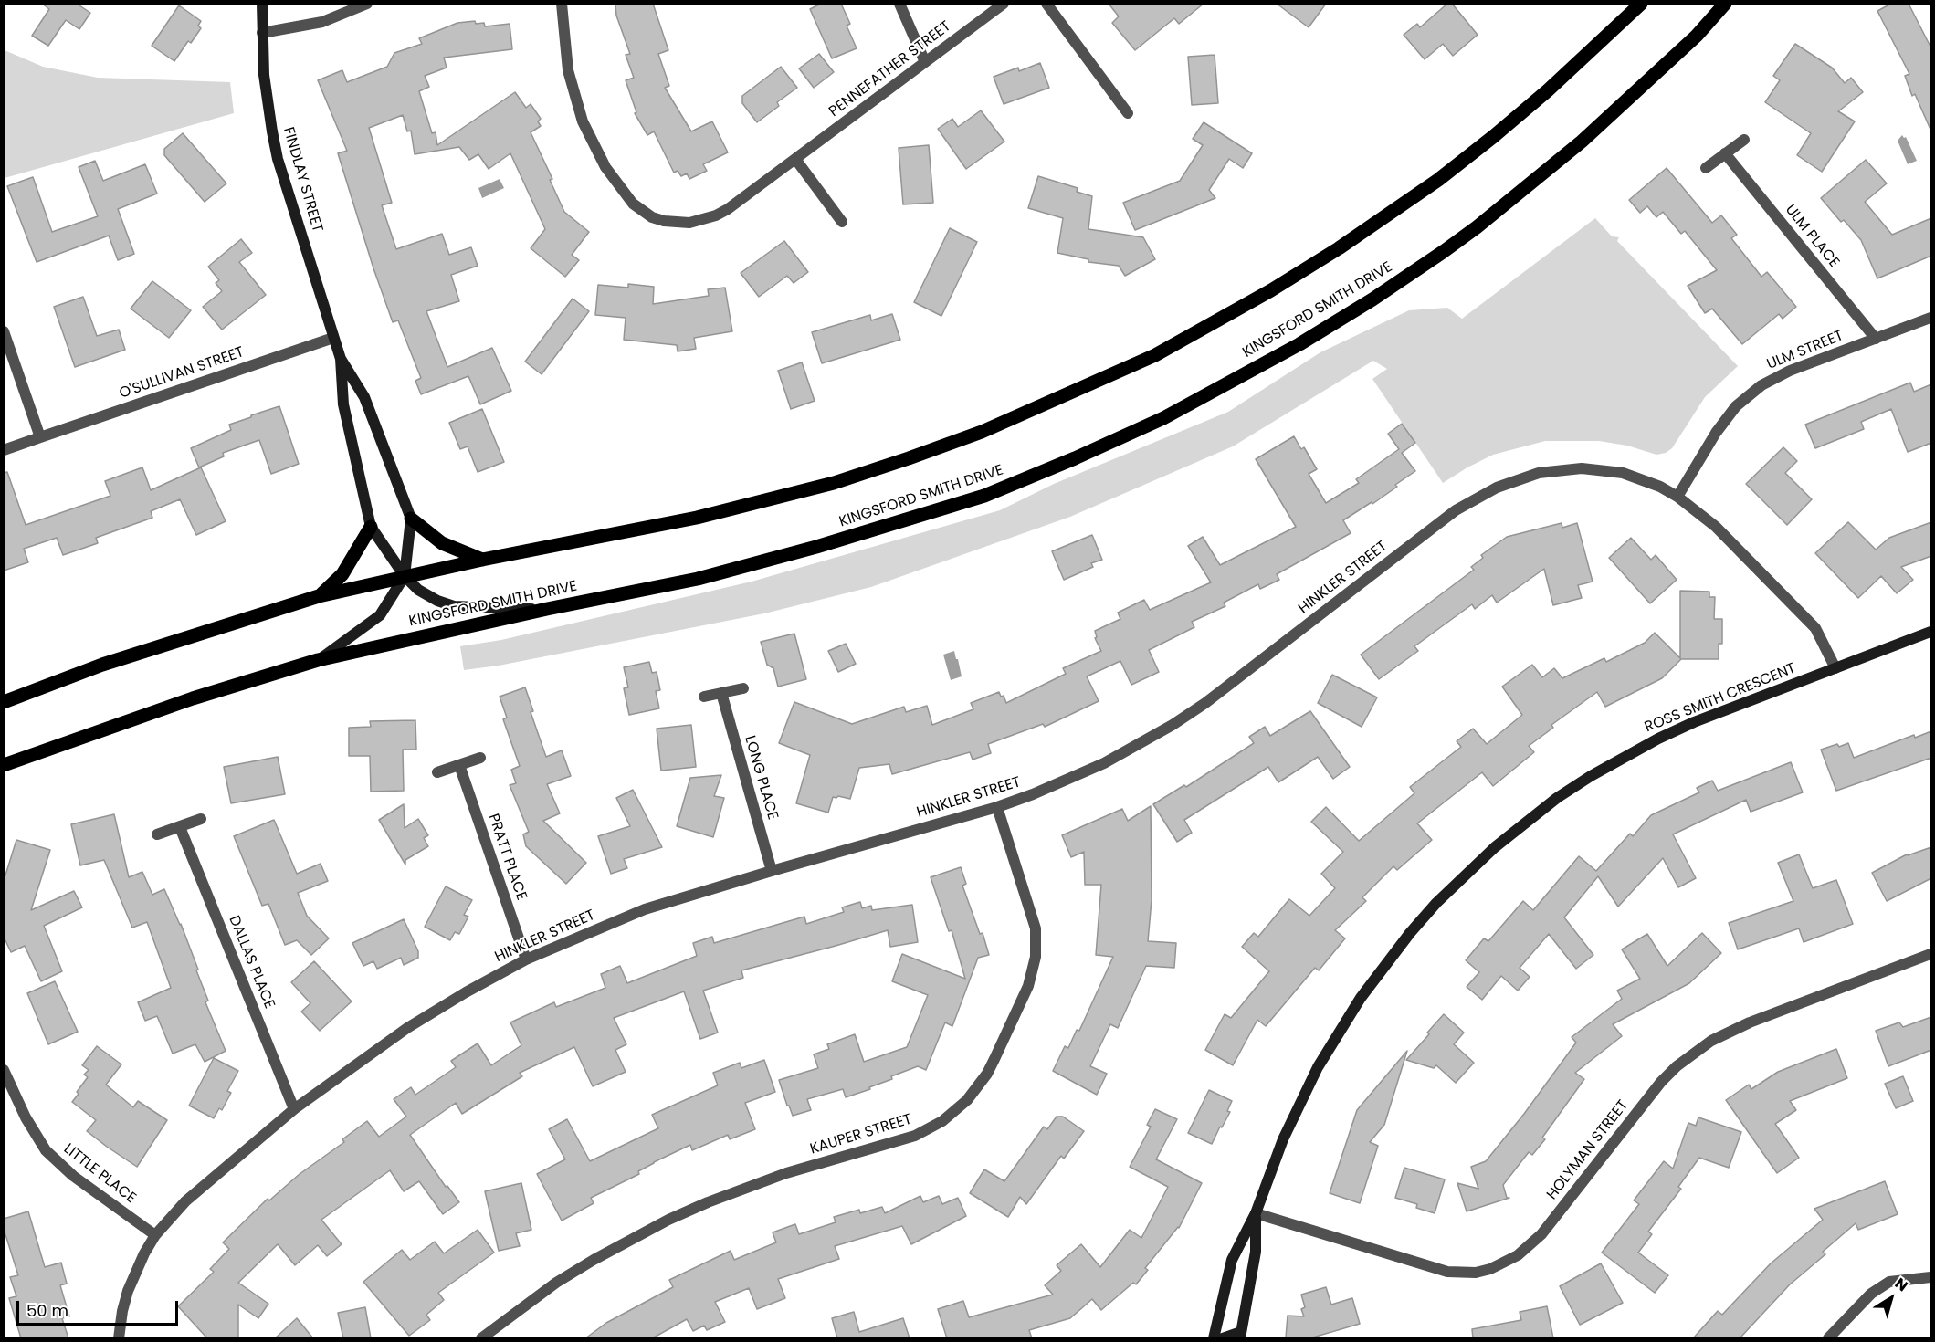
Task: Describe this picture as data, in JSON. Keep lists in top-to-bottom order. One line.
{"streets":{"main road":["KINGSFORD SMITH DRIVE"],"street":["PENNEFATHER STREET","FINDLAY STREET","ULM PLACE","ULM STREET","O'SULLIVAN STREET","HINKLER STREET","ROSS SMITH CRESCENT","LONG PLACE","PRATT PLACE","DALLAS PLACE","KAUPER STREET","HOLYMAN STREET","LITTLE PLACE"]},"crossings":[["FINDLAY STREET","KINGSFORD SMITH DRIVE"],["FINDLAY STREET","O'SULLIVAN STREET"],["ULM PLACE","ULM STREET"],["ULM STREET","HINKLER STREET"],["HINKLER STREET","ROSS SMITH CRESCENT"],["HINKLER STREET","LONG PLACE"],["HINKLER STREET","PRATT PLACE"],["HINKLER STREET","DALLAS PLACE"],["HINKLER STREET","KAUPER STREET"],["HINKLER STREET","LITTLE PLACE"],["ROSS SMITH CRESCENT","HOLYMAN STREET"]],"scale_bar":"50 m","north":"top right"}
